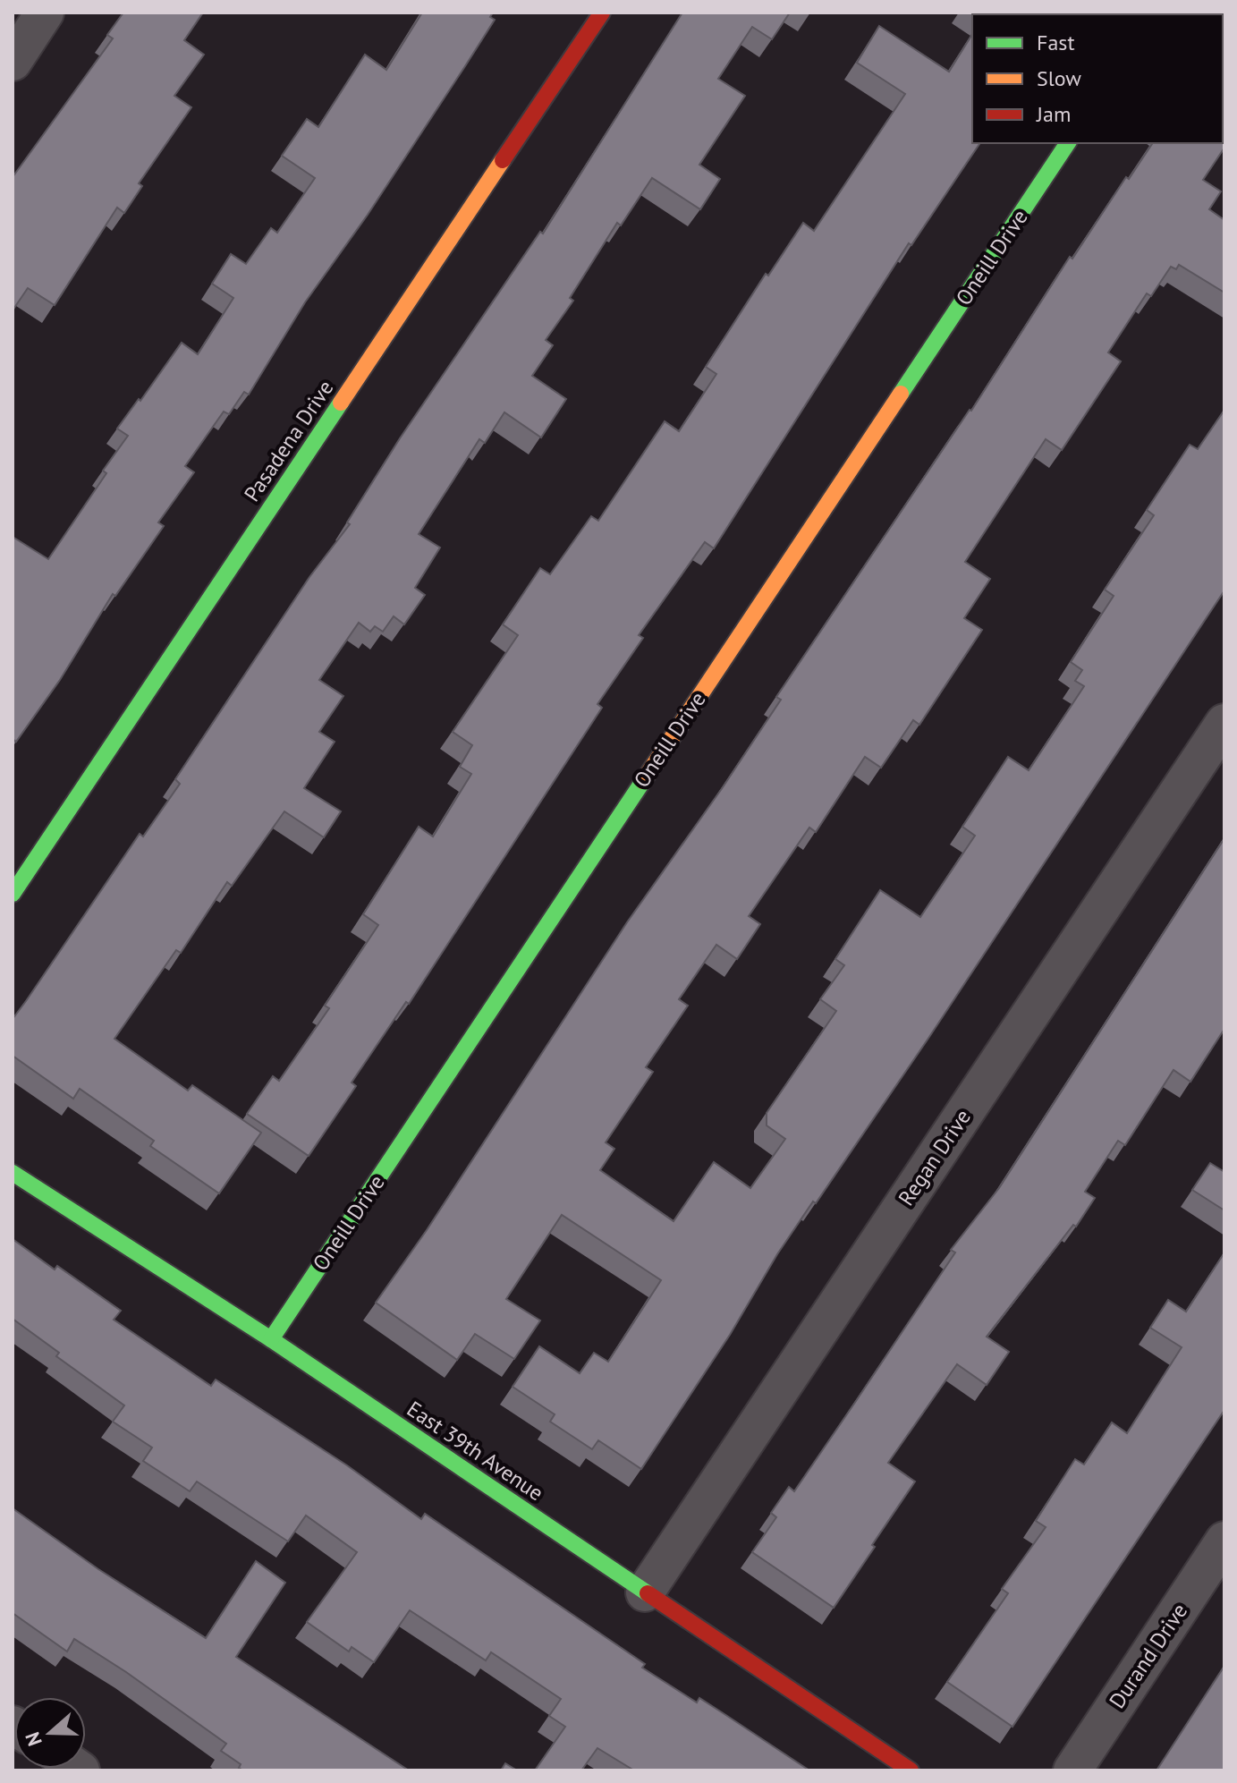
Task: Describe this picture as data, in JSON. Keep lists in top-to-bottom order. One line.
{"streets":{"street":["Oneill Drive","Pasadena Drive","Regan Drive","East 39th Avenue","Durand Drive"]},"crossings":[["Oneill Drive","East 39th Avenue"],["Regan Drive","East 39th Avenue"]],"legend":["Fast","Slow","Jam"],"north":"left"}
